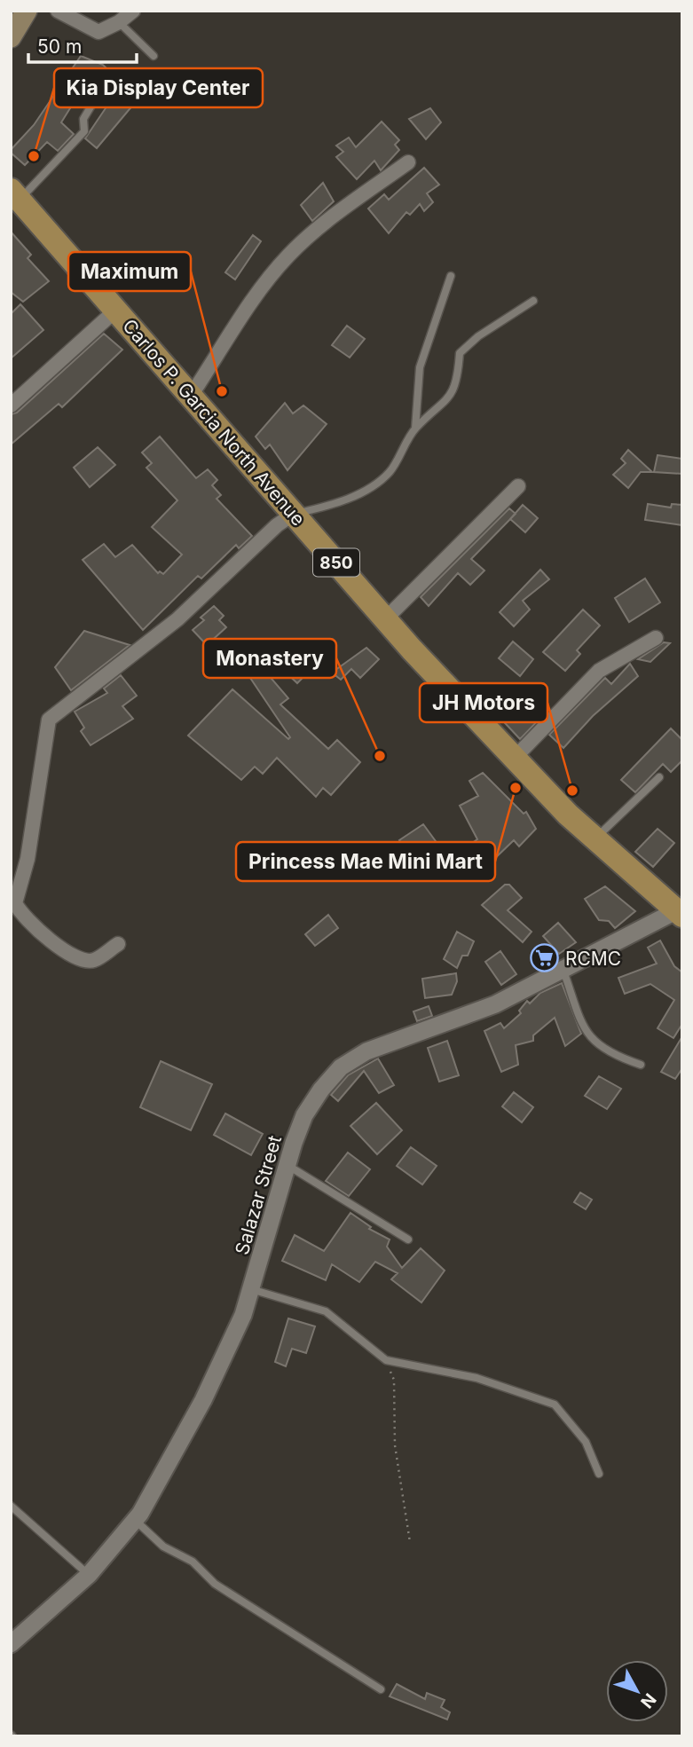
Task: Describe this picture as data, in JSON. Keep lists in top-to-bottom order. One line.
{"streets":{"main road":["Carlos P. Garcia North Avenue","850"],"street":["Salazar Street"]},"crossings":[["Carlos P. Garcia North Avenue","Salazar Street"]],"places":{"other":["Kia Display Center","Maximum","Monastery","Princess Mae Mini Mart","JH Motors"],"supermarket":["RCMC"]},"scale_bar":"50 m","north":"bottom right"}
